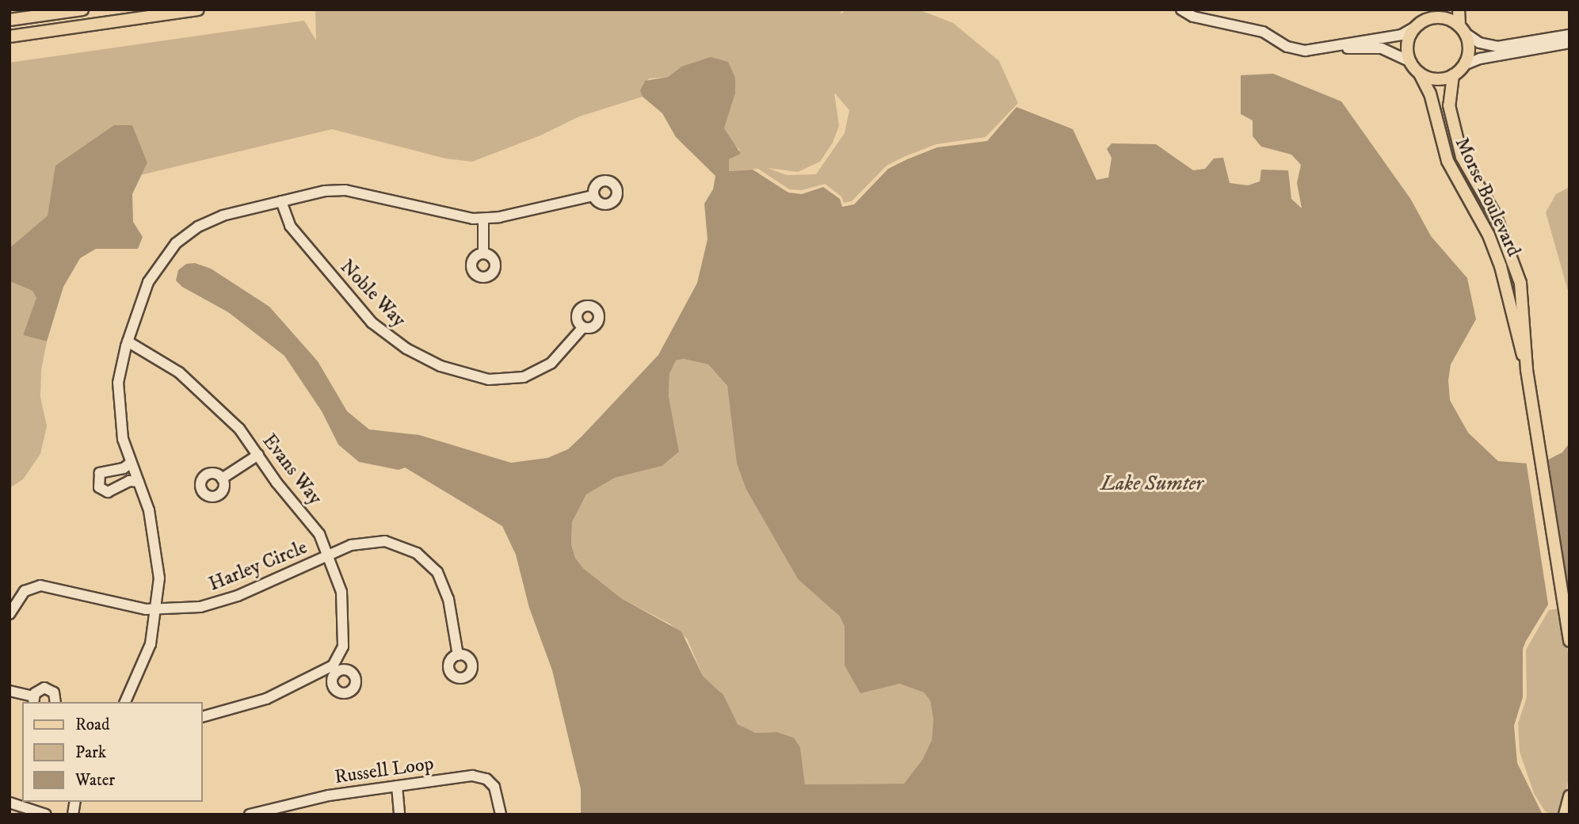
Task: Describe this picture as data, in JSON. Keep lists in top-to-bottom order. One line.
{"streets":{"main road":["Morse Boulevard"],"street":["Noble Way","Evans Way","Harley Circle","Russell Loop"]},"crossings":[["Evans Way","Harley Circle"]],"water":["Lake Sumter"],"legend":["Road","Park","Water"]}
